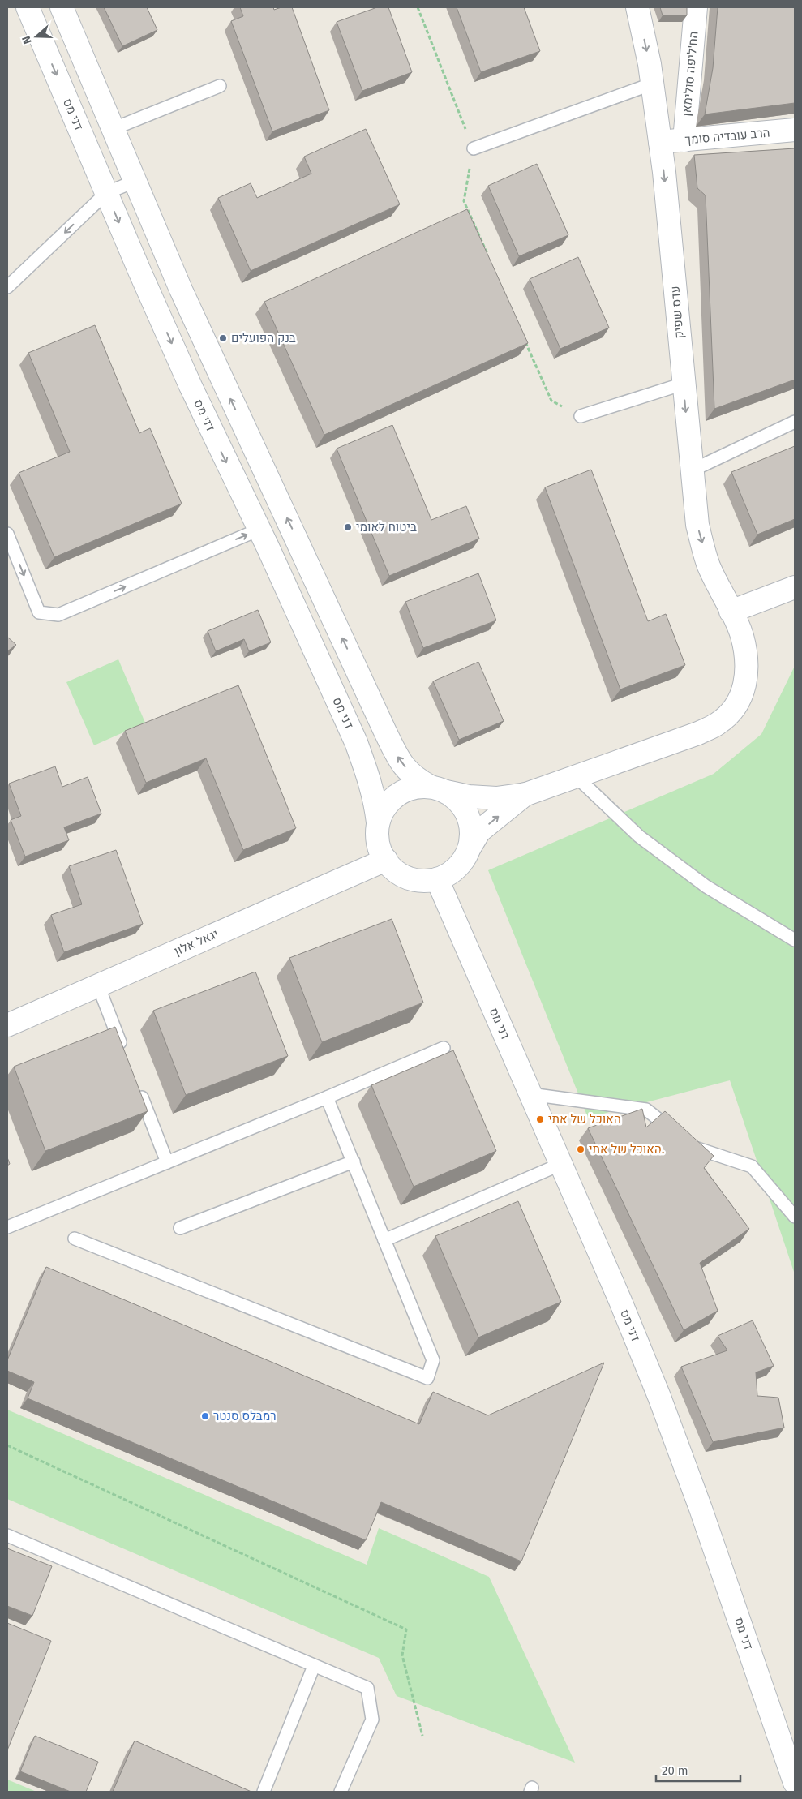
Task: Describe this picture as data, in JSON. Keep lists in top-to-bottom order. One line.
{"streets":{"street":["הח'ליפה סולימאן","דני מס","הרב עובדיה סומך","עדס שפיק","יגאל אלון"]},"crossings":[["הח'ליפה סולימאן","הרב עובדיה סומך"],["דני מס","יגאל אלון"],["הרב עובדיה סומך","עדס שפיק"]],"one_way":["עדס שפיק"],"places":["בנק הפועלים","ביטוח לאומי","האוכל של אתי","האוכל של אתי.","רמבלס סנטר"],"scale_bar":"20 m","north":"left"}
